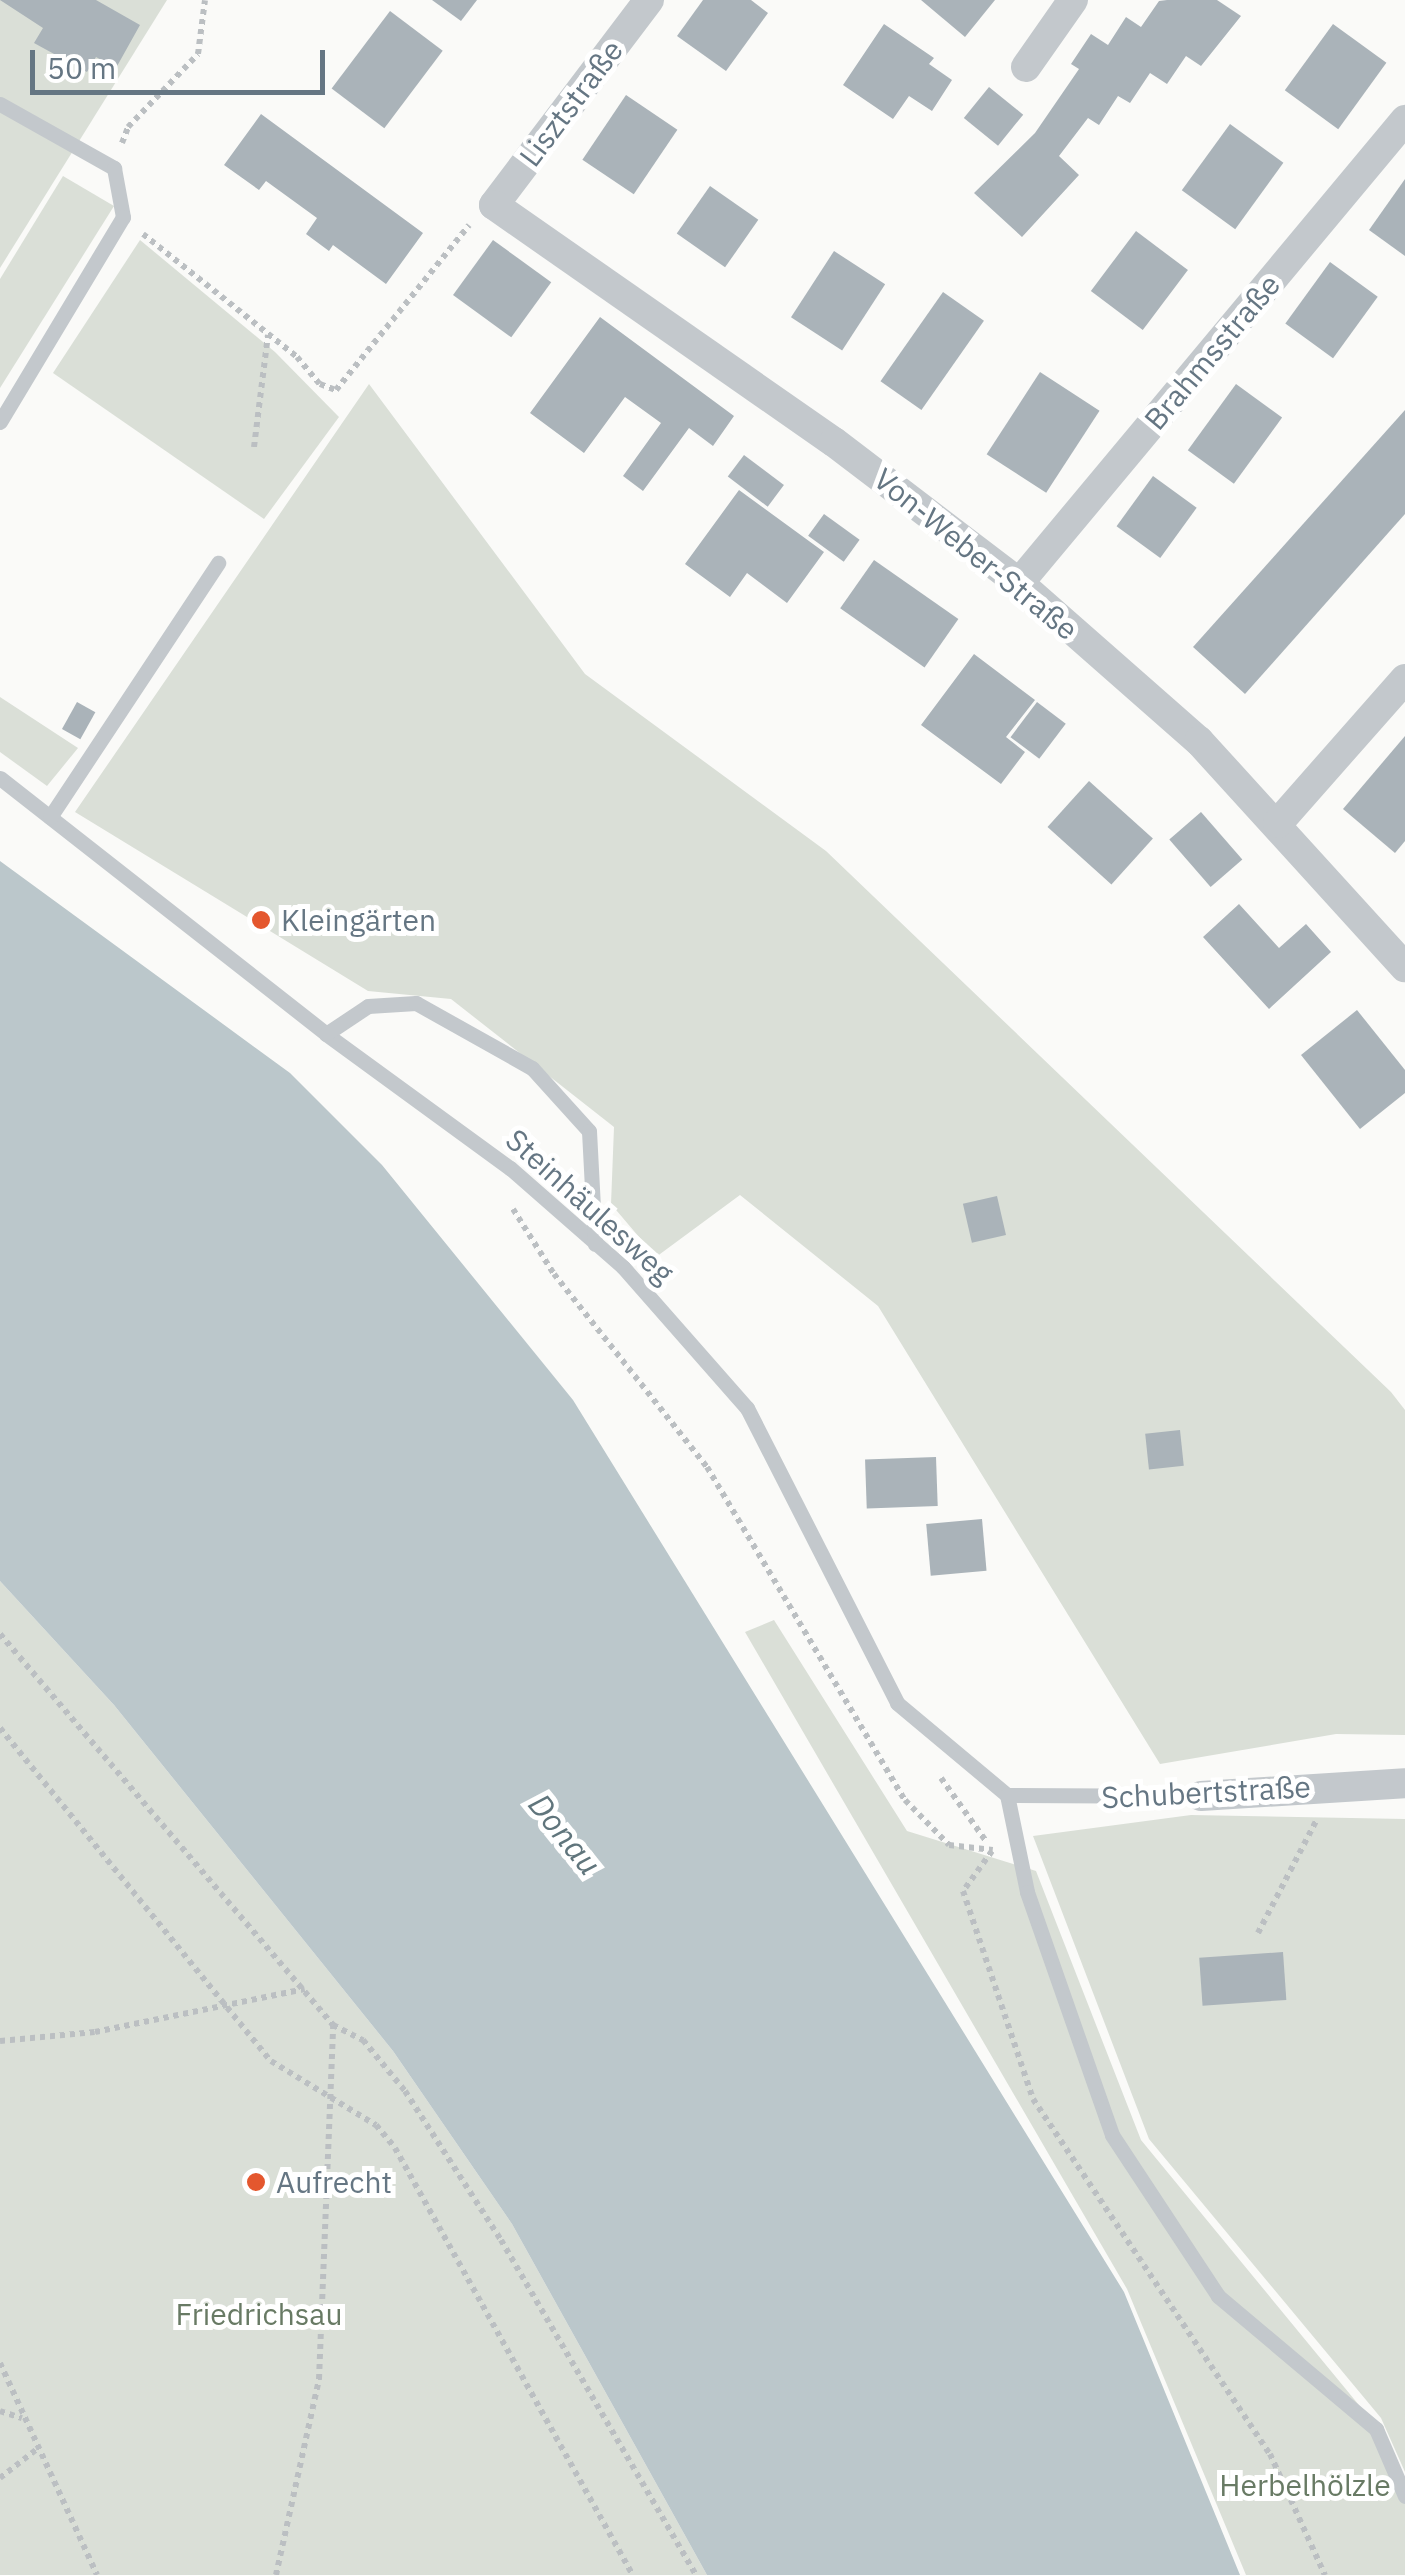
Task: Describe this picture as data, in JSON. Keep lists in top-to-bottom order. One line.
{"streets":{"street":["Lisztstraße","Brahmsstraße","Von-Weber-Straße","Schubertstraße"],"lane":["Steinhäulesweg"]},"crossings":[["Lisztstraße","Von-Weber-Straße"],["Brahmsstraße","Von-Weber-Straße"],["Steinhäulesweg","Schubertstraße"]],"water":["Donau"],"parks":["Friedrichsau","Herbelhölzle"],"places":["Kleingärten","Aufrecht"],"scale_bar":"50 m"}
